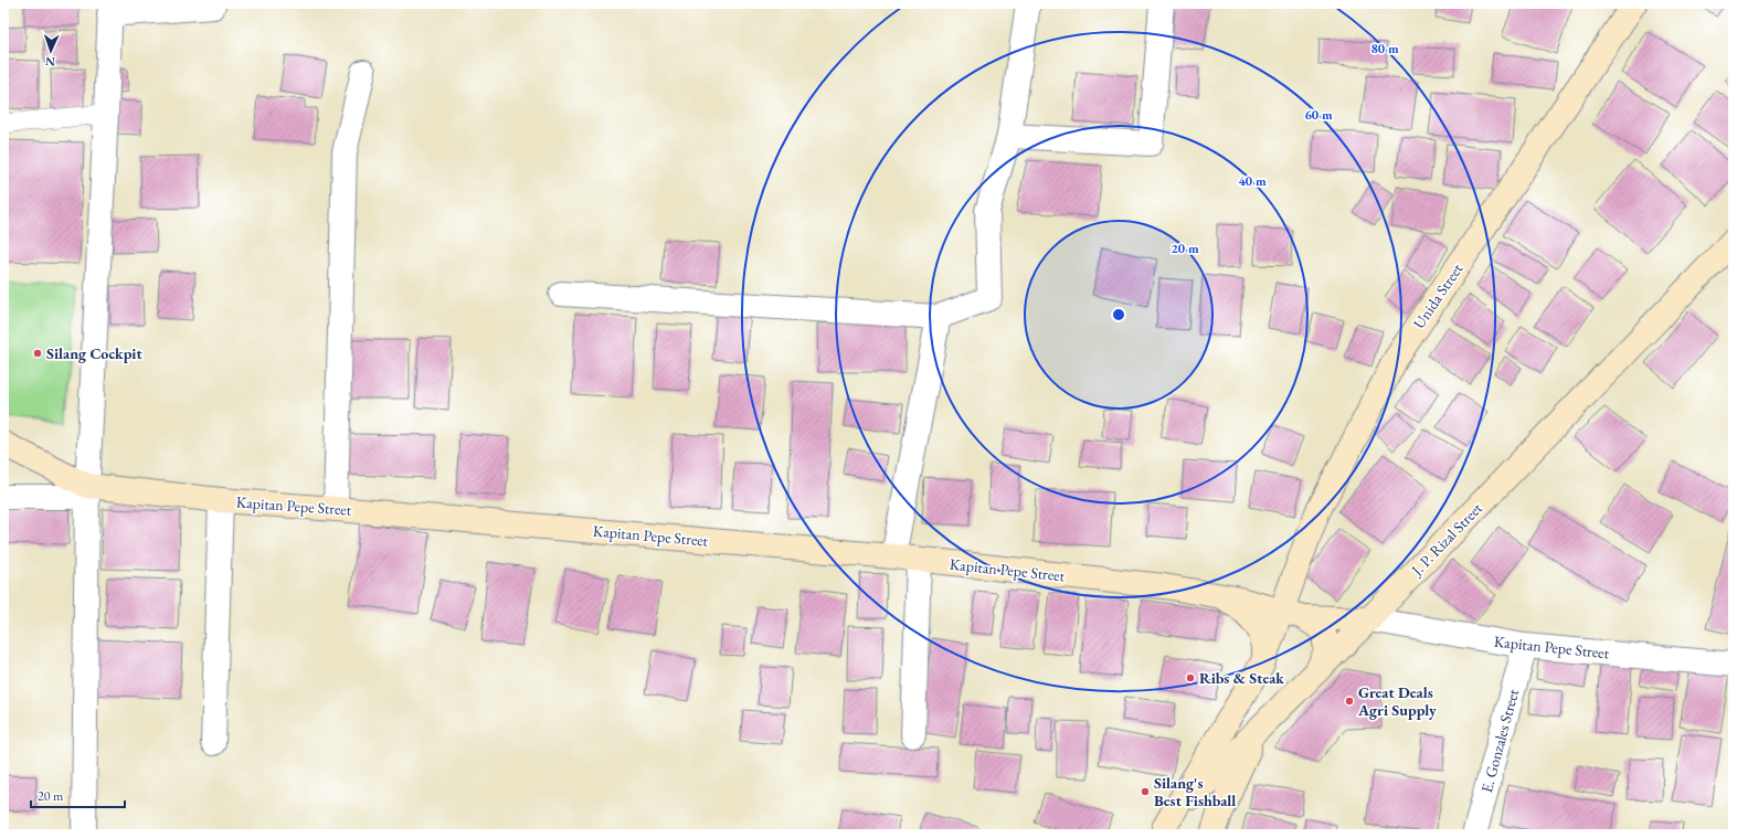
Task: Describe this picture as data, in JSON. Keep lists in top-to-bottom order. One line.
{"streets":{"street":["Unida Street","Kapitan Pepe Street","J. P. Rizal Street","E. Gonzales Street"]},"crossings":[["Unida Street","Kapitan Pepe Street"],["Unida Street","J. P. Rizal Street"],["Kapitan Pepe Street","J. P. Rizal Street"],["Kapitan Pepe Street","E. Gonzales Street"]],"places":["Silang Cockpit","Ribs & Steak","Great Deals Agri Supply","Silang's Best Fishball"],"scale_bar":"20 m","north":"bottom","rings":["80 m","60 m","40 m","20 m"]}
